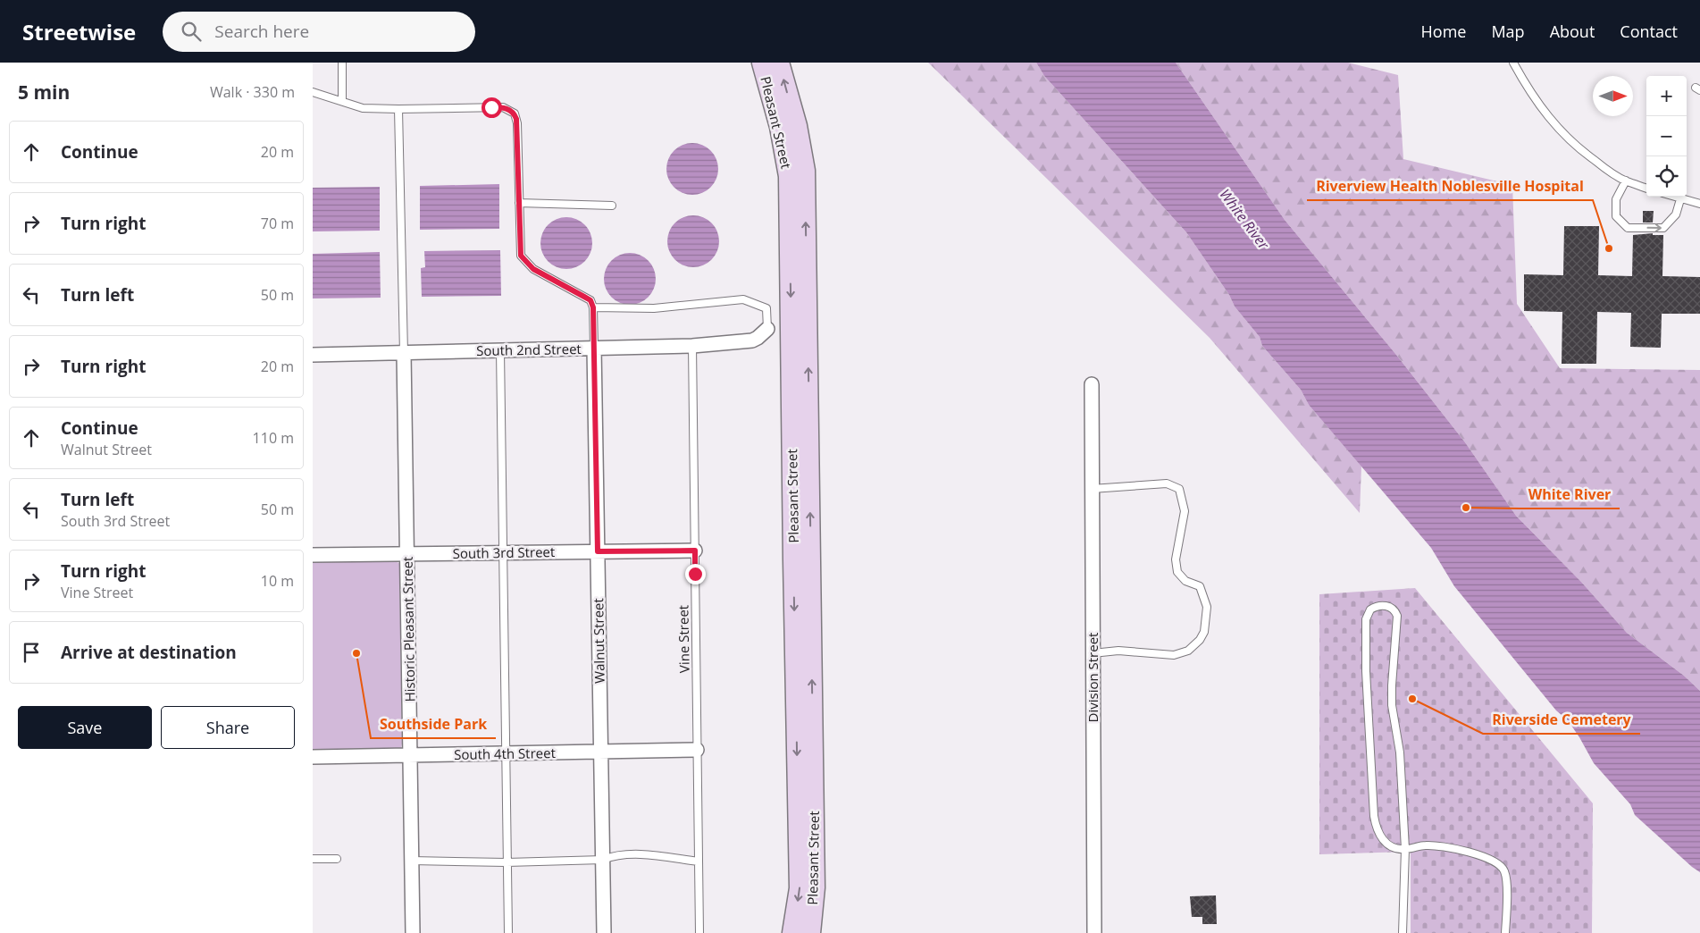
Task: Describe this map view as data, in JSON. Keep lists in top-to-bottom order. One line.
{"streets":{"street":["Pleasant Street","South 2nd Street","South 3rd Street","Historic Pleasant Street","Walnut Street","Division Street","South 4th Street"],"lane":["Vine Street"]},"crossings":[["South 2nd Street","Historic Pleasant Street"],["South 2nd Street","Vine Street"],["South 2nd Street","Walnut Street"],["South 3rd Street","Historic Pleasant Street"],["South 3rd Street","Vine Street"],["South 3rd Street","Walnut Street"],["Historic Pleasant Street","South 4th Street"],["Vine Street","South 4th Street"],["Walnut Street","South 4th Street"]],"water":["White River"],"places":["Riverview Health Noblesville Hospital","White River","Southside Park","Riverside Cemetery"],"north":"right","page":{"header":"Streetwise","search":"Search here","nav":["Home","Map","About","Contact"],"heading":["5 min","Walk · 330 m"],"map_buttons":["+","−"],"list":[["Continue","20 m"],["Turn right","70 m"],["Turn left","50 m"],["Turn right","20 m"],["Continue","Walnut Street","110 m"],["Turn left","South 3rd Street","50 m"],["Turn right","Vine Street","10 m"],"Arrive at destination"],"buttons":["Save","Share"]}}
